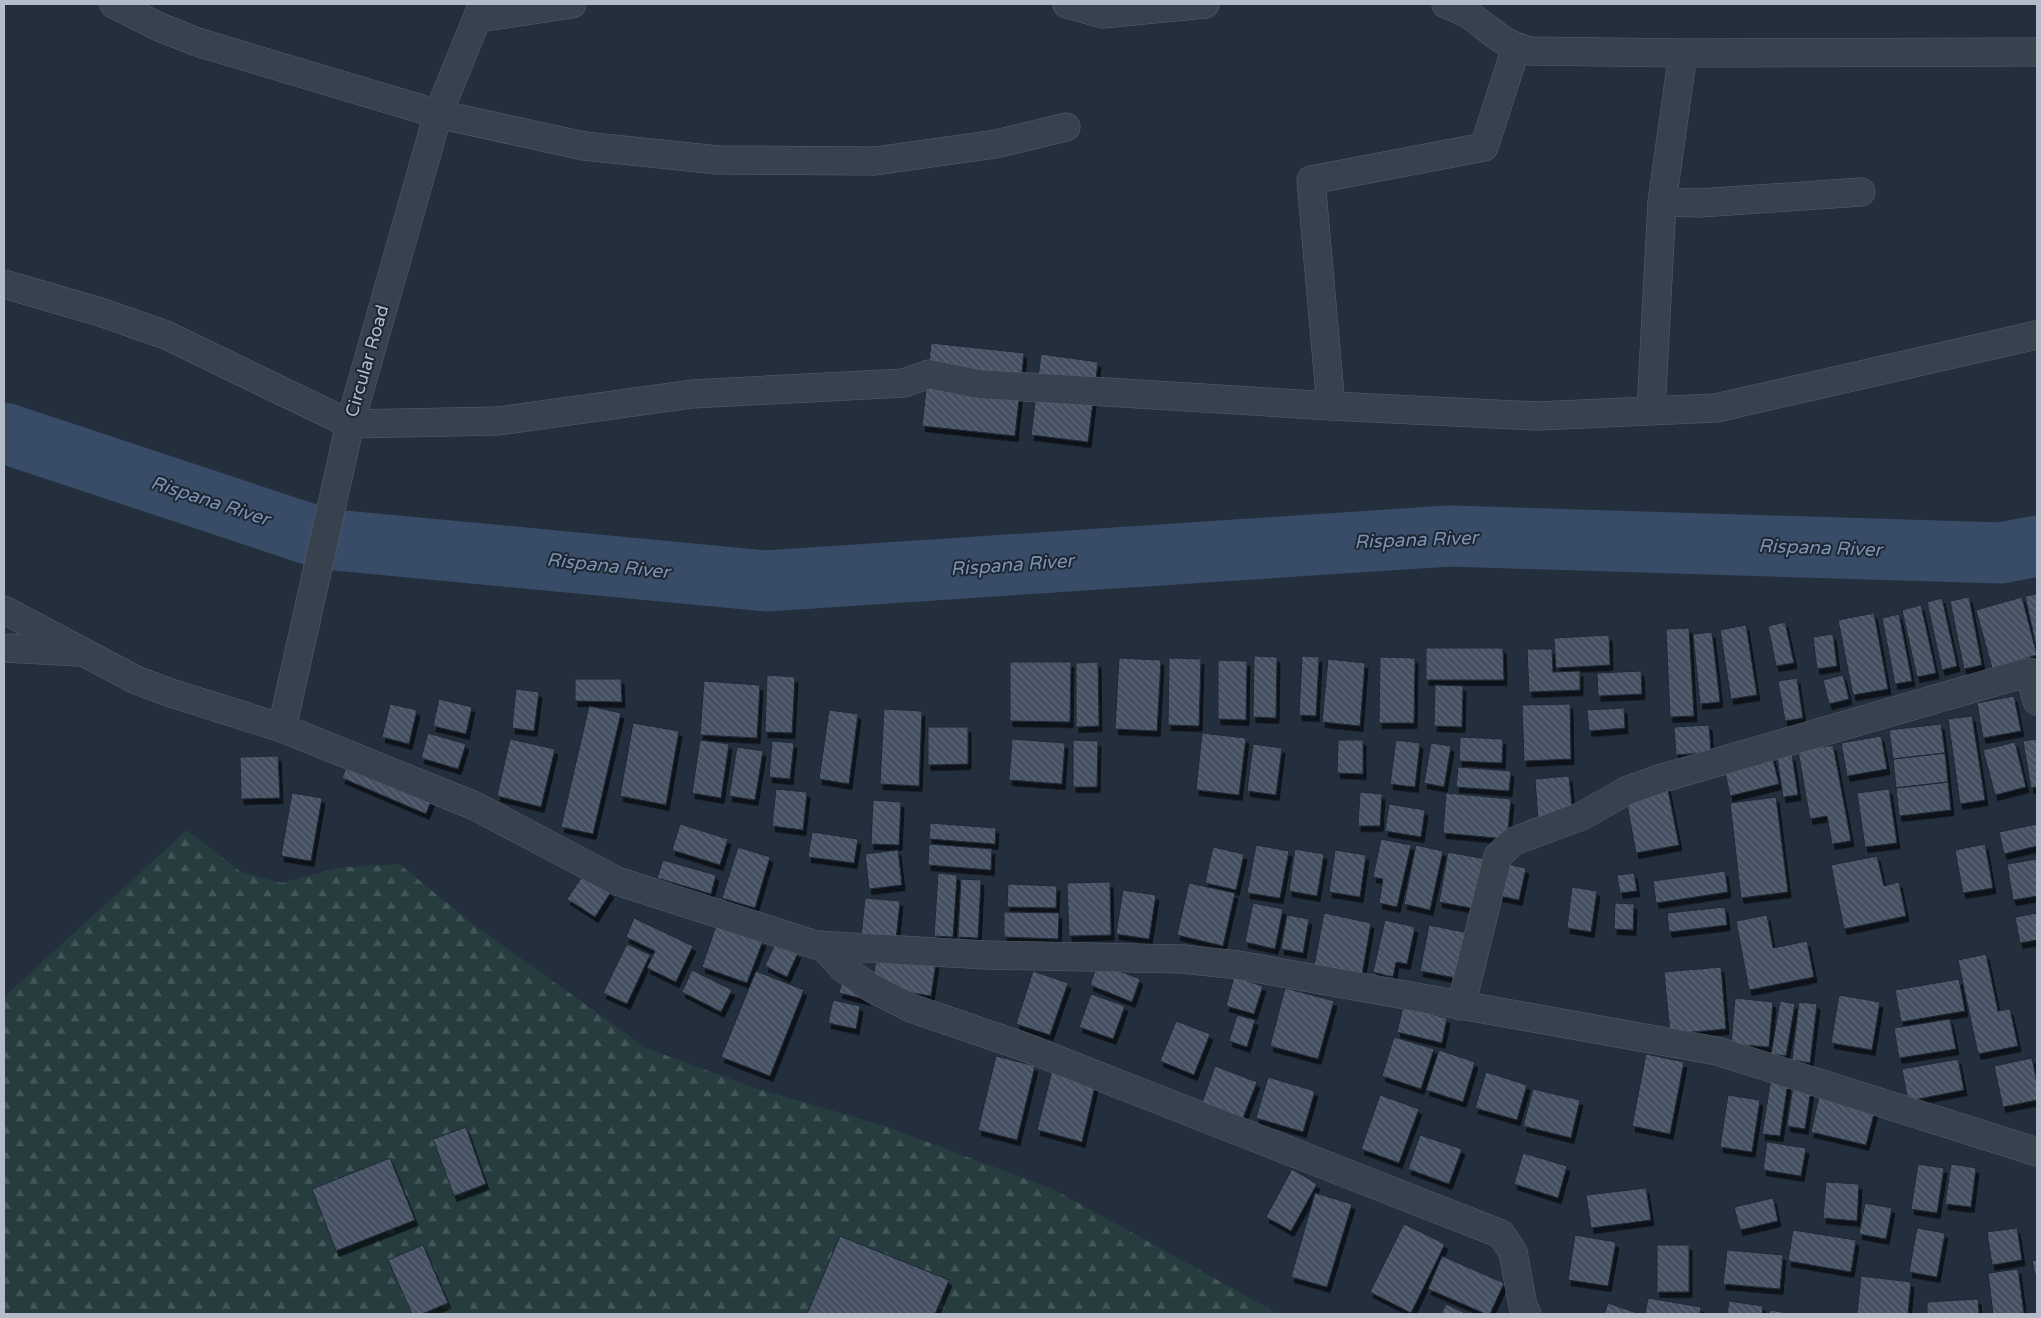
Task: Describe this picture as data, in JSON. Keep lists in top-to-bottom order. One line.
{"streets":{"street":["Circular Road"]},"water":["Rispana River"]}
